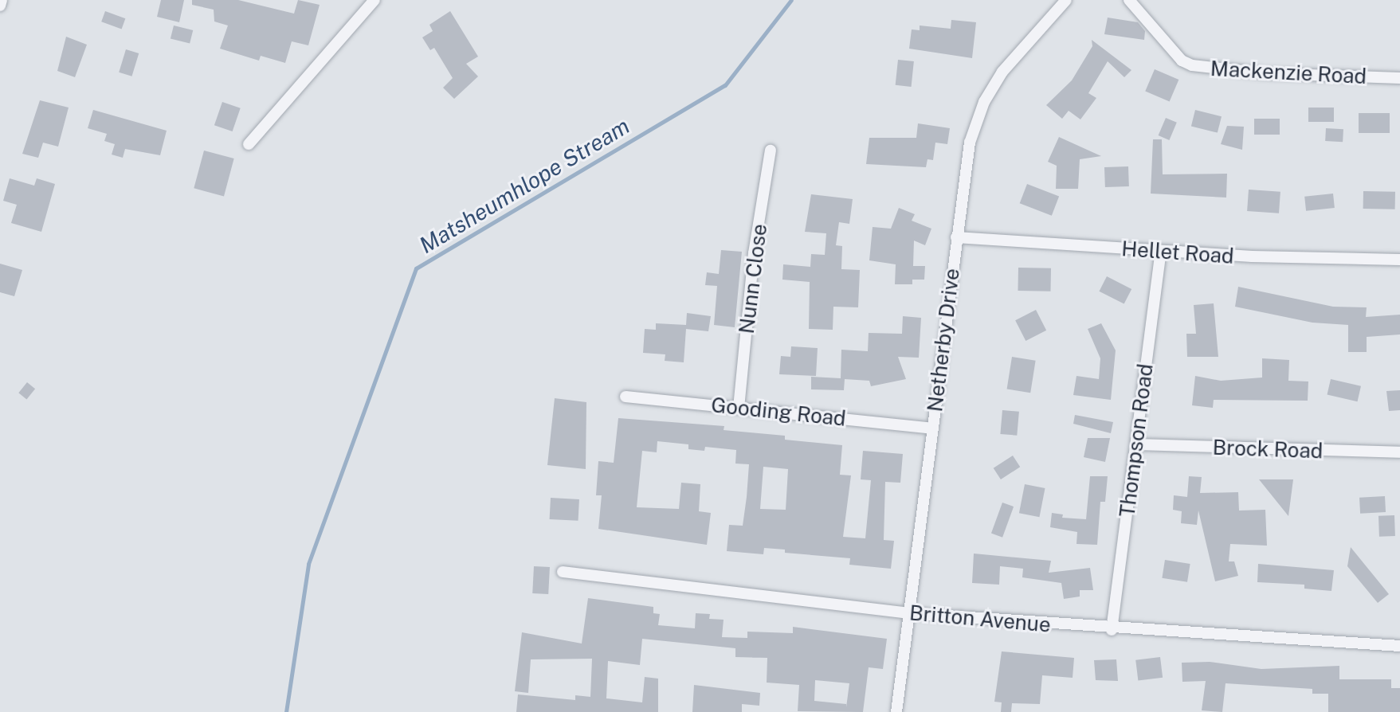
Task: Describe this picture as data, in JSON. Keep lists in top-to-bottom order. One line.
{"streets":{"street":["Mackenzie Road","Hellet Road","Nunn Close","Netherby Drive","Gooding Road","Thompson Road","Brock Road","Britton Avenue"]},"crossings":[["Hellet Road","Netherby Drive"],["Hellet Road","Thompson Road"],["Nunn Close","Gooding Road"],["Netherby Drive","Gooding Road"],["Netherby Drive","Britton Avenue"],["Thompson Road","Brock Road"],["Thompson Road","Britton Avenue"]],"water":["Matsheumhlope Stream"]}
